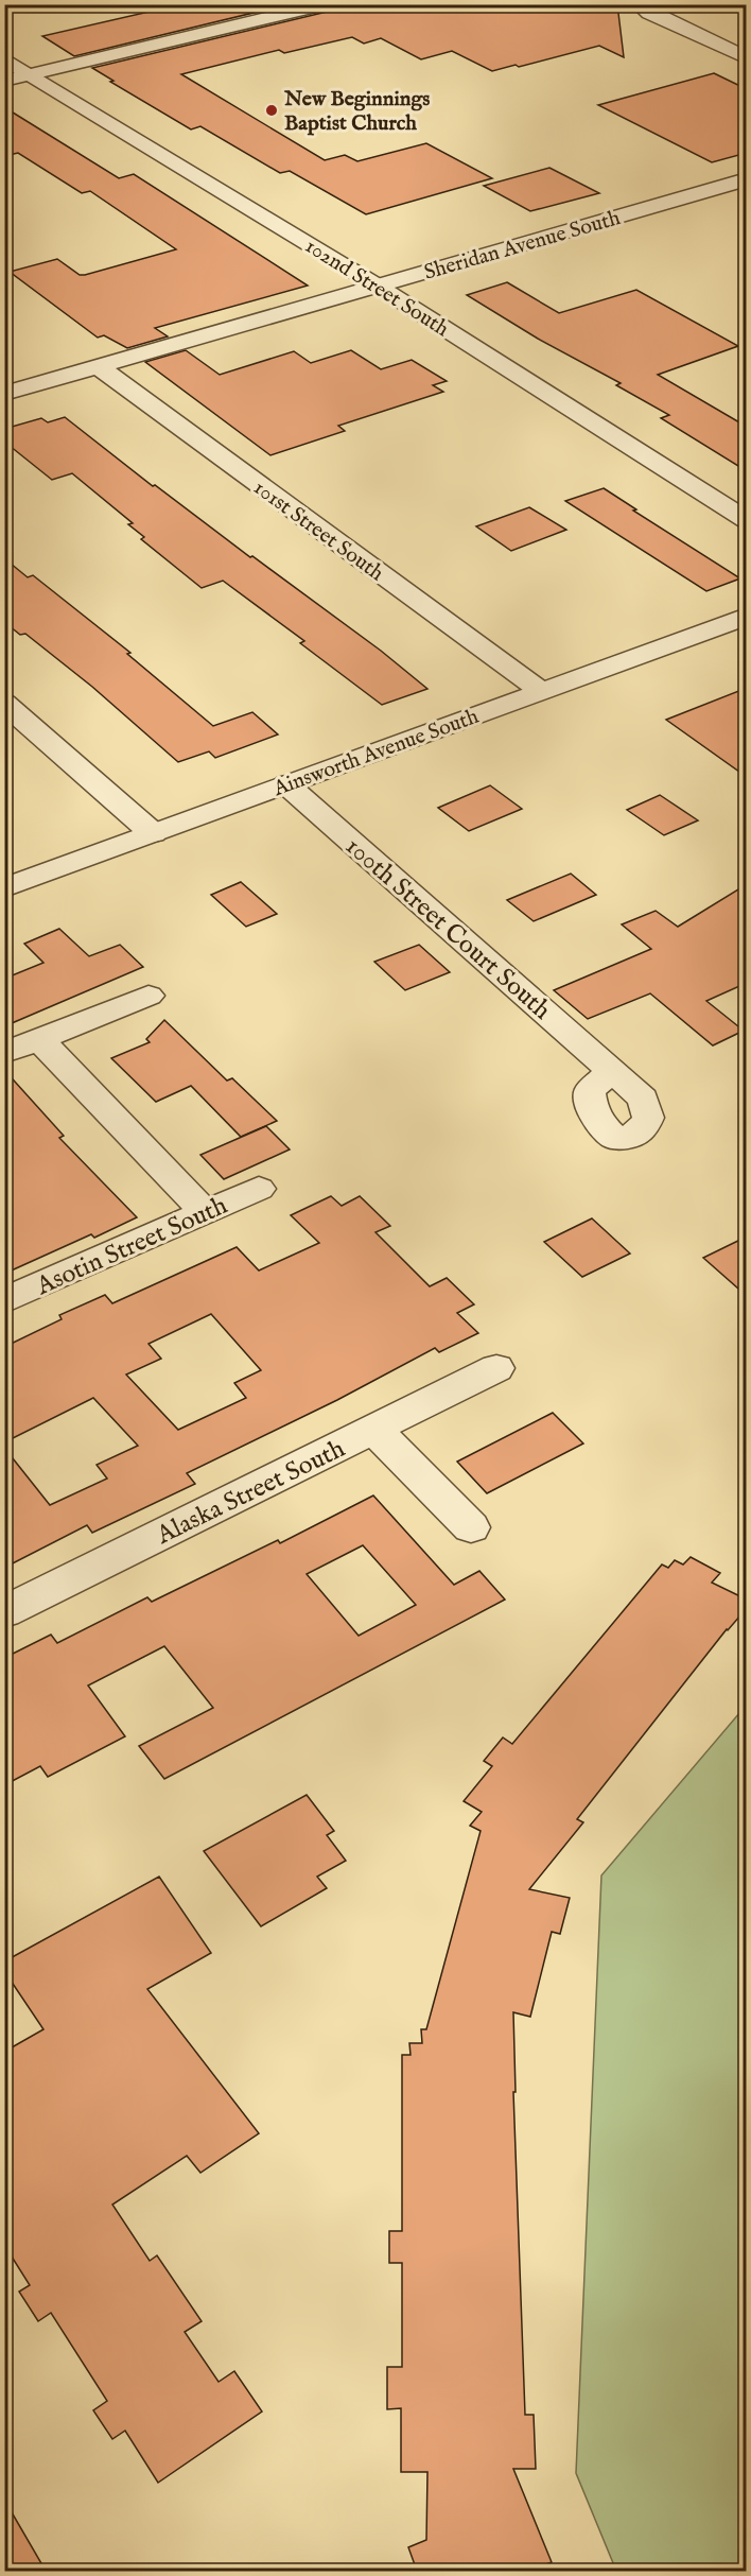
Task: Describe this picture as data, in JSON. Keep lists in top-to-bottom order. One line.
{"streets":{"street":["Sheridan Avenue South","102nd Street South","101st Street South","Ainsworth Avenue South","100th Street Court South","Asotin Street South","Alaska Street South"]},"crossings":[["Sheridan Avenue South","102nd Street South"],["Sheridan Avenue South","101st Street South"],["101st Street South","Ainsworth Avenue South"],["Ainsworth Avenue South","100th Street Court South"]],"places":["New Beginnings Baptist Church"]}
